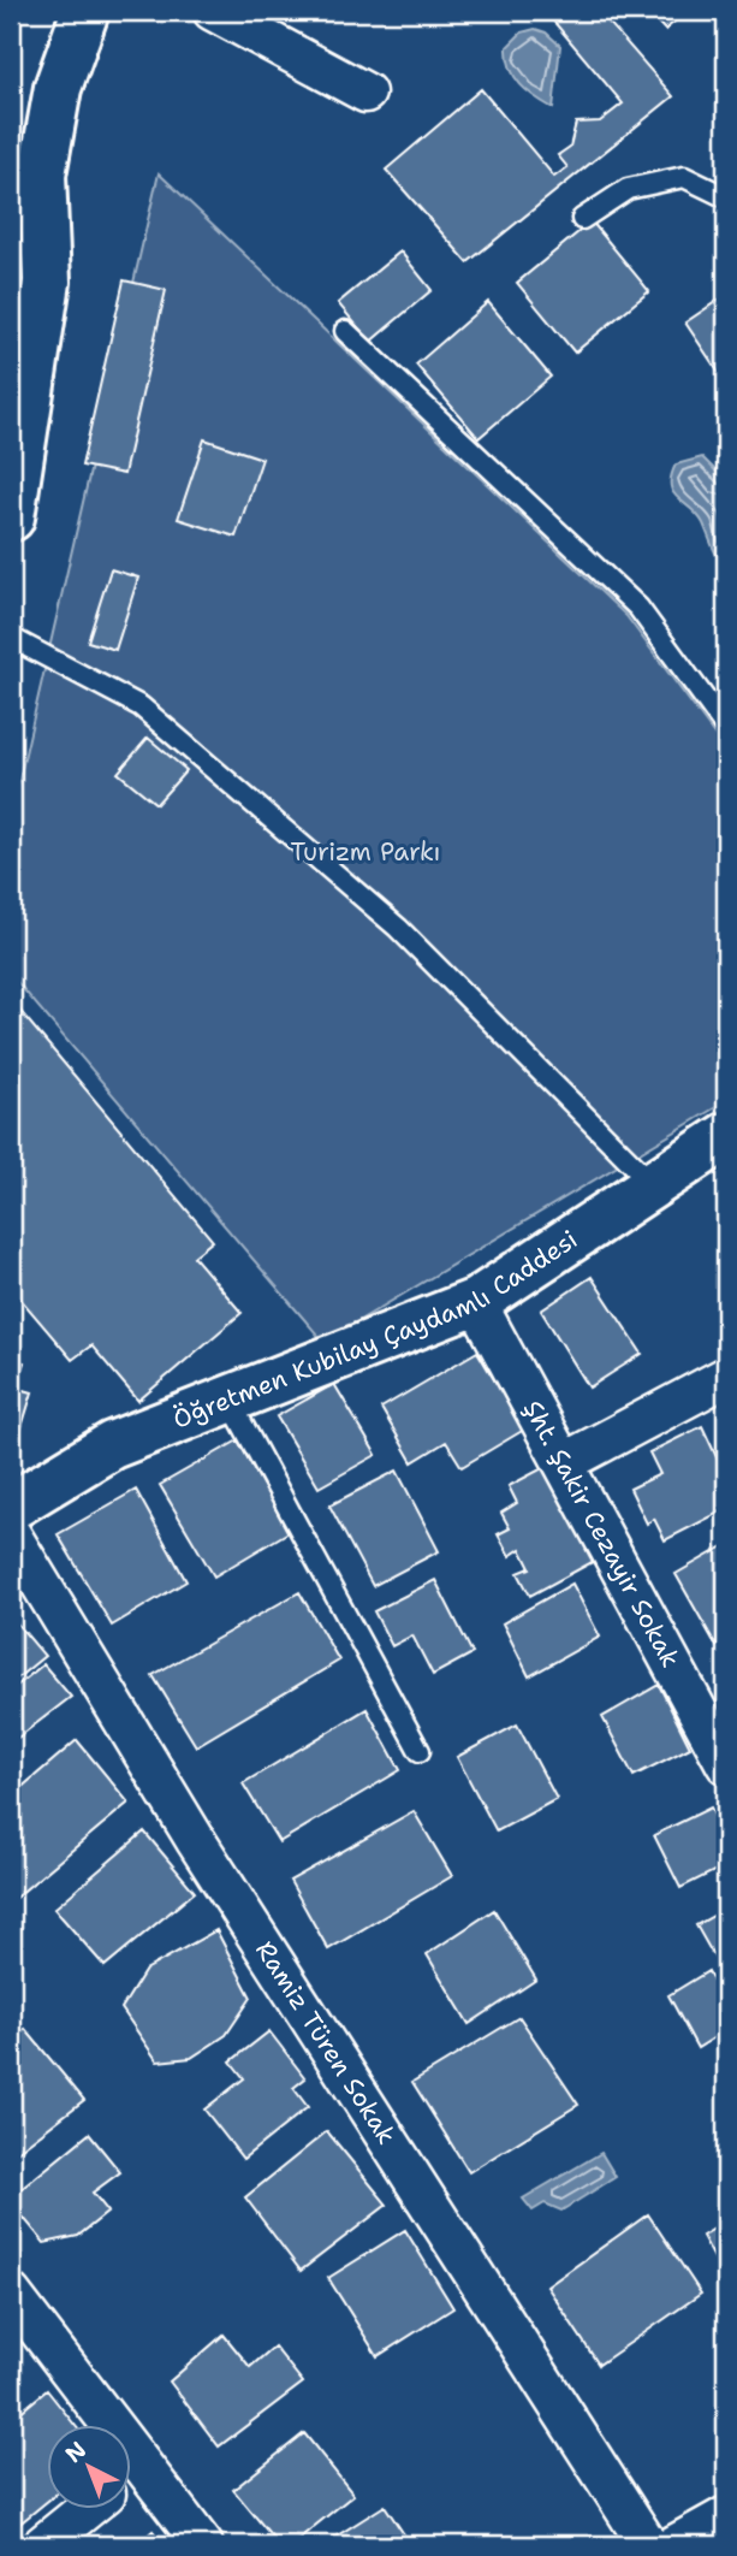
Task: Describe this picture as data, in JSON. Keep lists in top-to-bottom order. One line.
{"streets":{"street":["Öğretmen Kubilay Çaydamlı Caddesi","Şht. Şakir Cezayir Sokak","Ramiz Türen Sokak"]},"crossings":[["Öğretmen Kubilay Çaydamlı Caddesi","Şht. Şakir Cezayir Sokak"]],"parks":["Turizm Parkı"],"north":"top left"}
